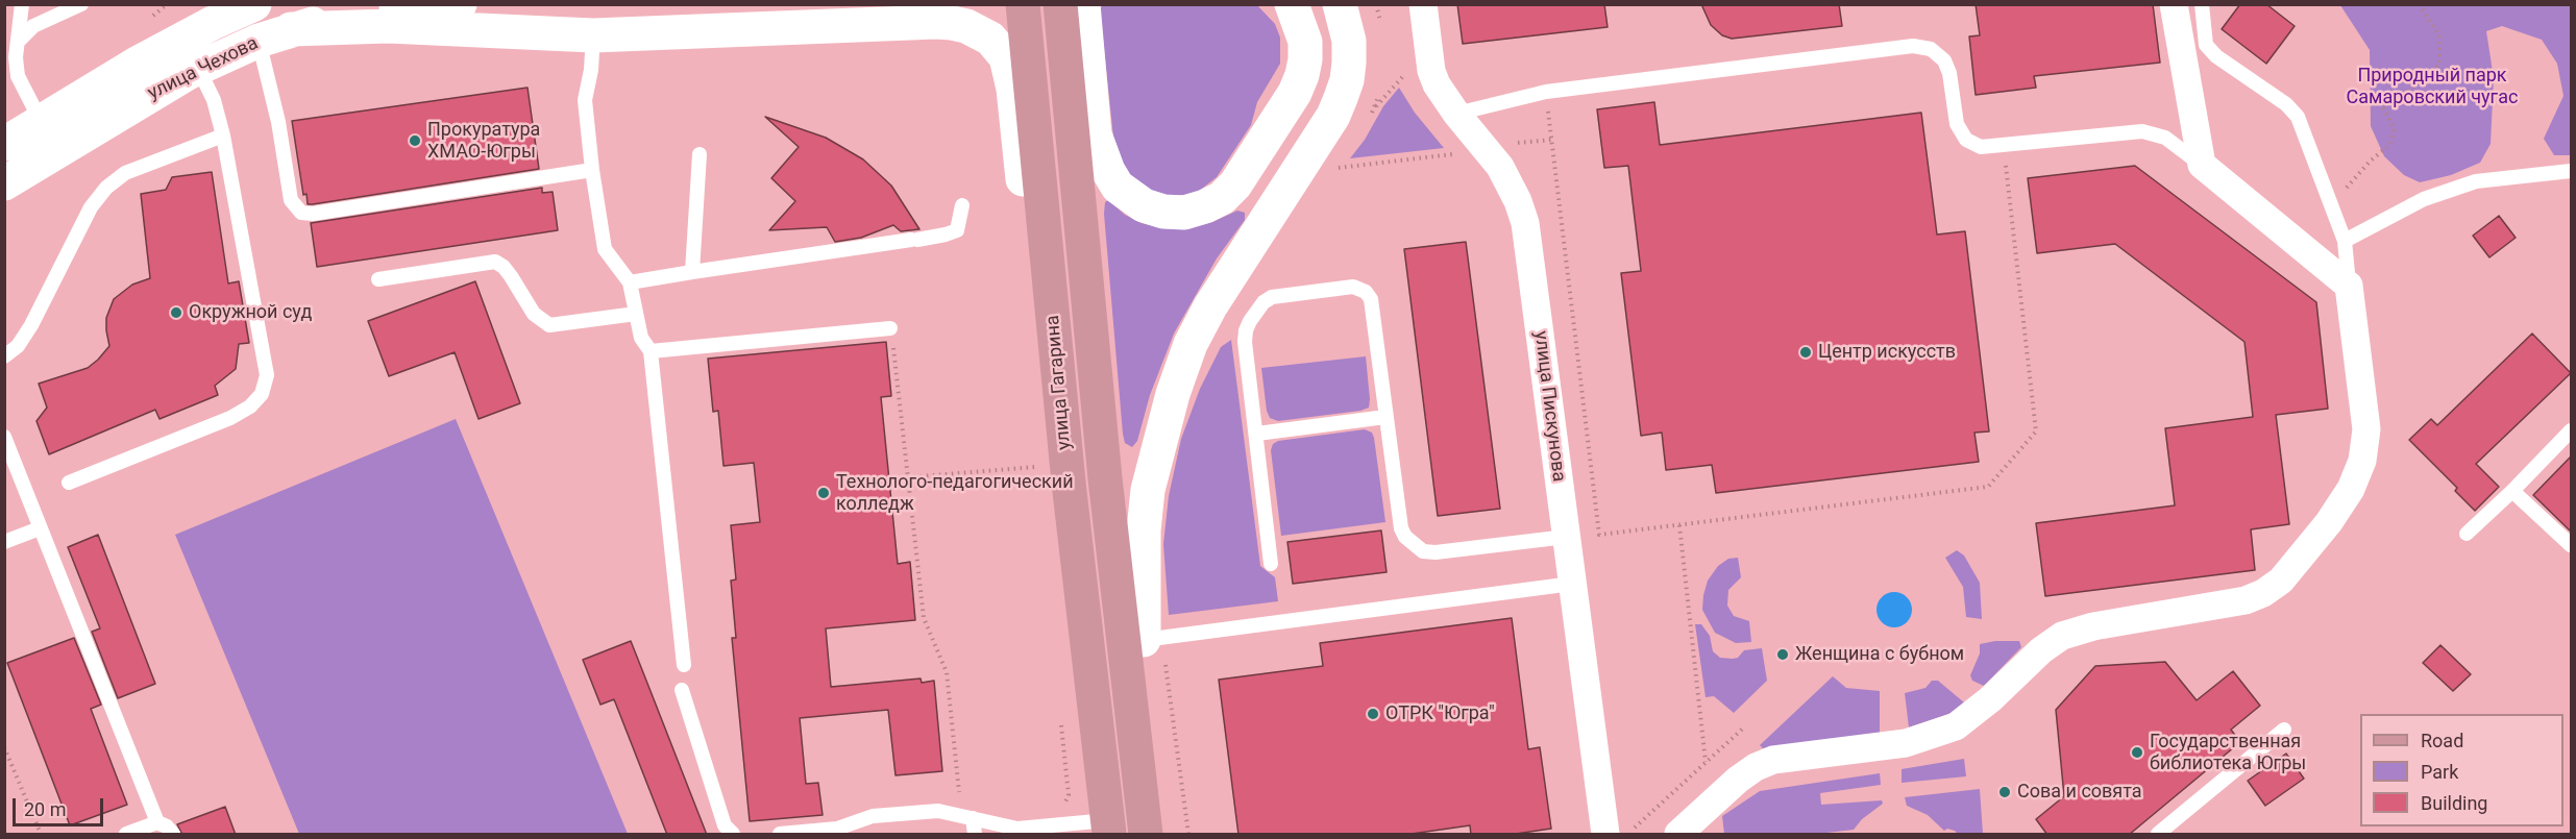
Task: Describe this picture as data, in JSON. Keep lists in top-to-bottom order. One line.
{"streets":{"main road":["улица Чехова","улица Гагарина"],"street":["улица Пискунова"]},"parks":["Природный парк Самаровский чугас"],"places":["Прокуратура ХМАО-Югры","Окружной суд","Центр искусств","Технолого-педагогический колледж","Женщина с бубном","ОТРК \"Югра\"","Государственная библиотека Югры","Сова и совята"],"legend":["Road","Park","Building"],"scale_bar":"20 m"}
